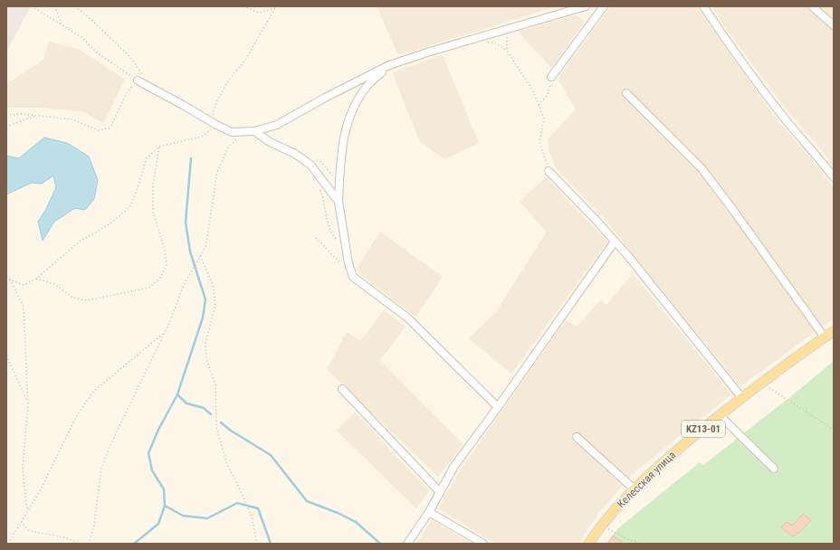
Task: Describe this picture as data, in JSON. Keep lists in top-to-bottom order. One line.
{"streets":{"main road":["KZ13-01","Келесская улица"]}}
